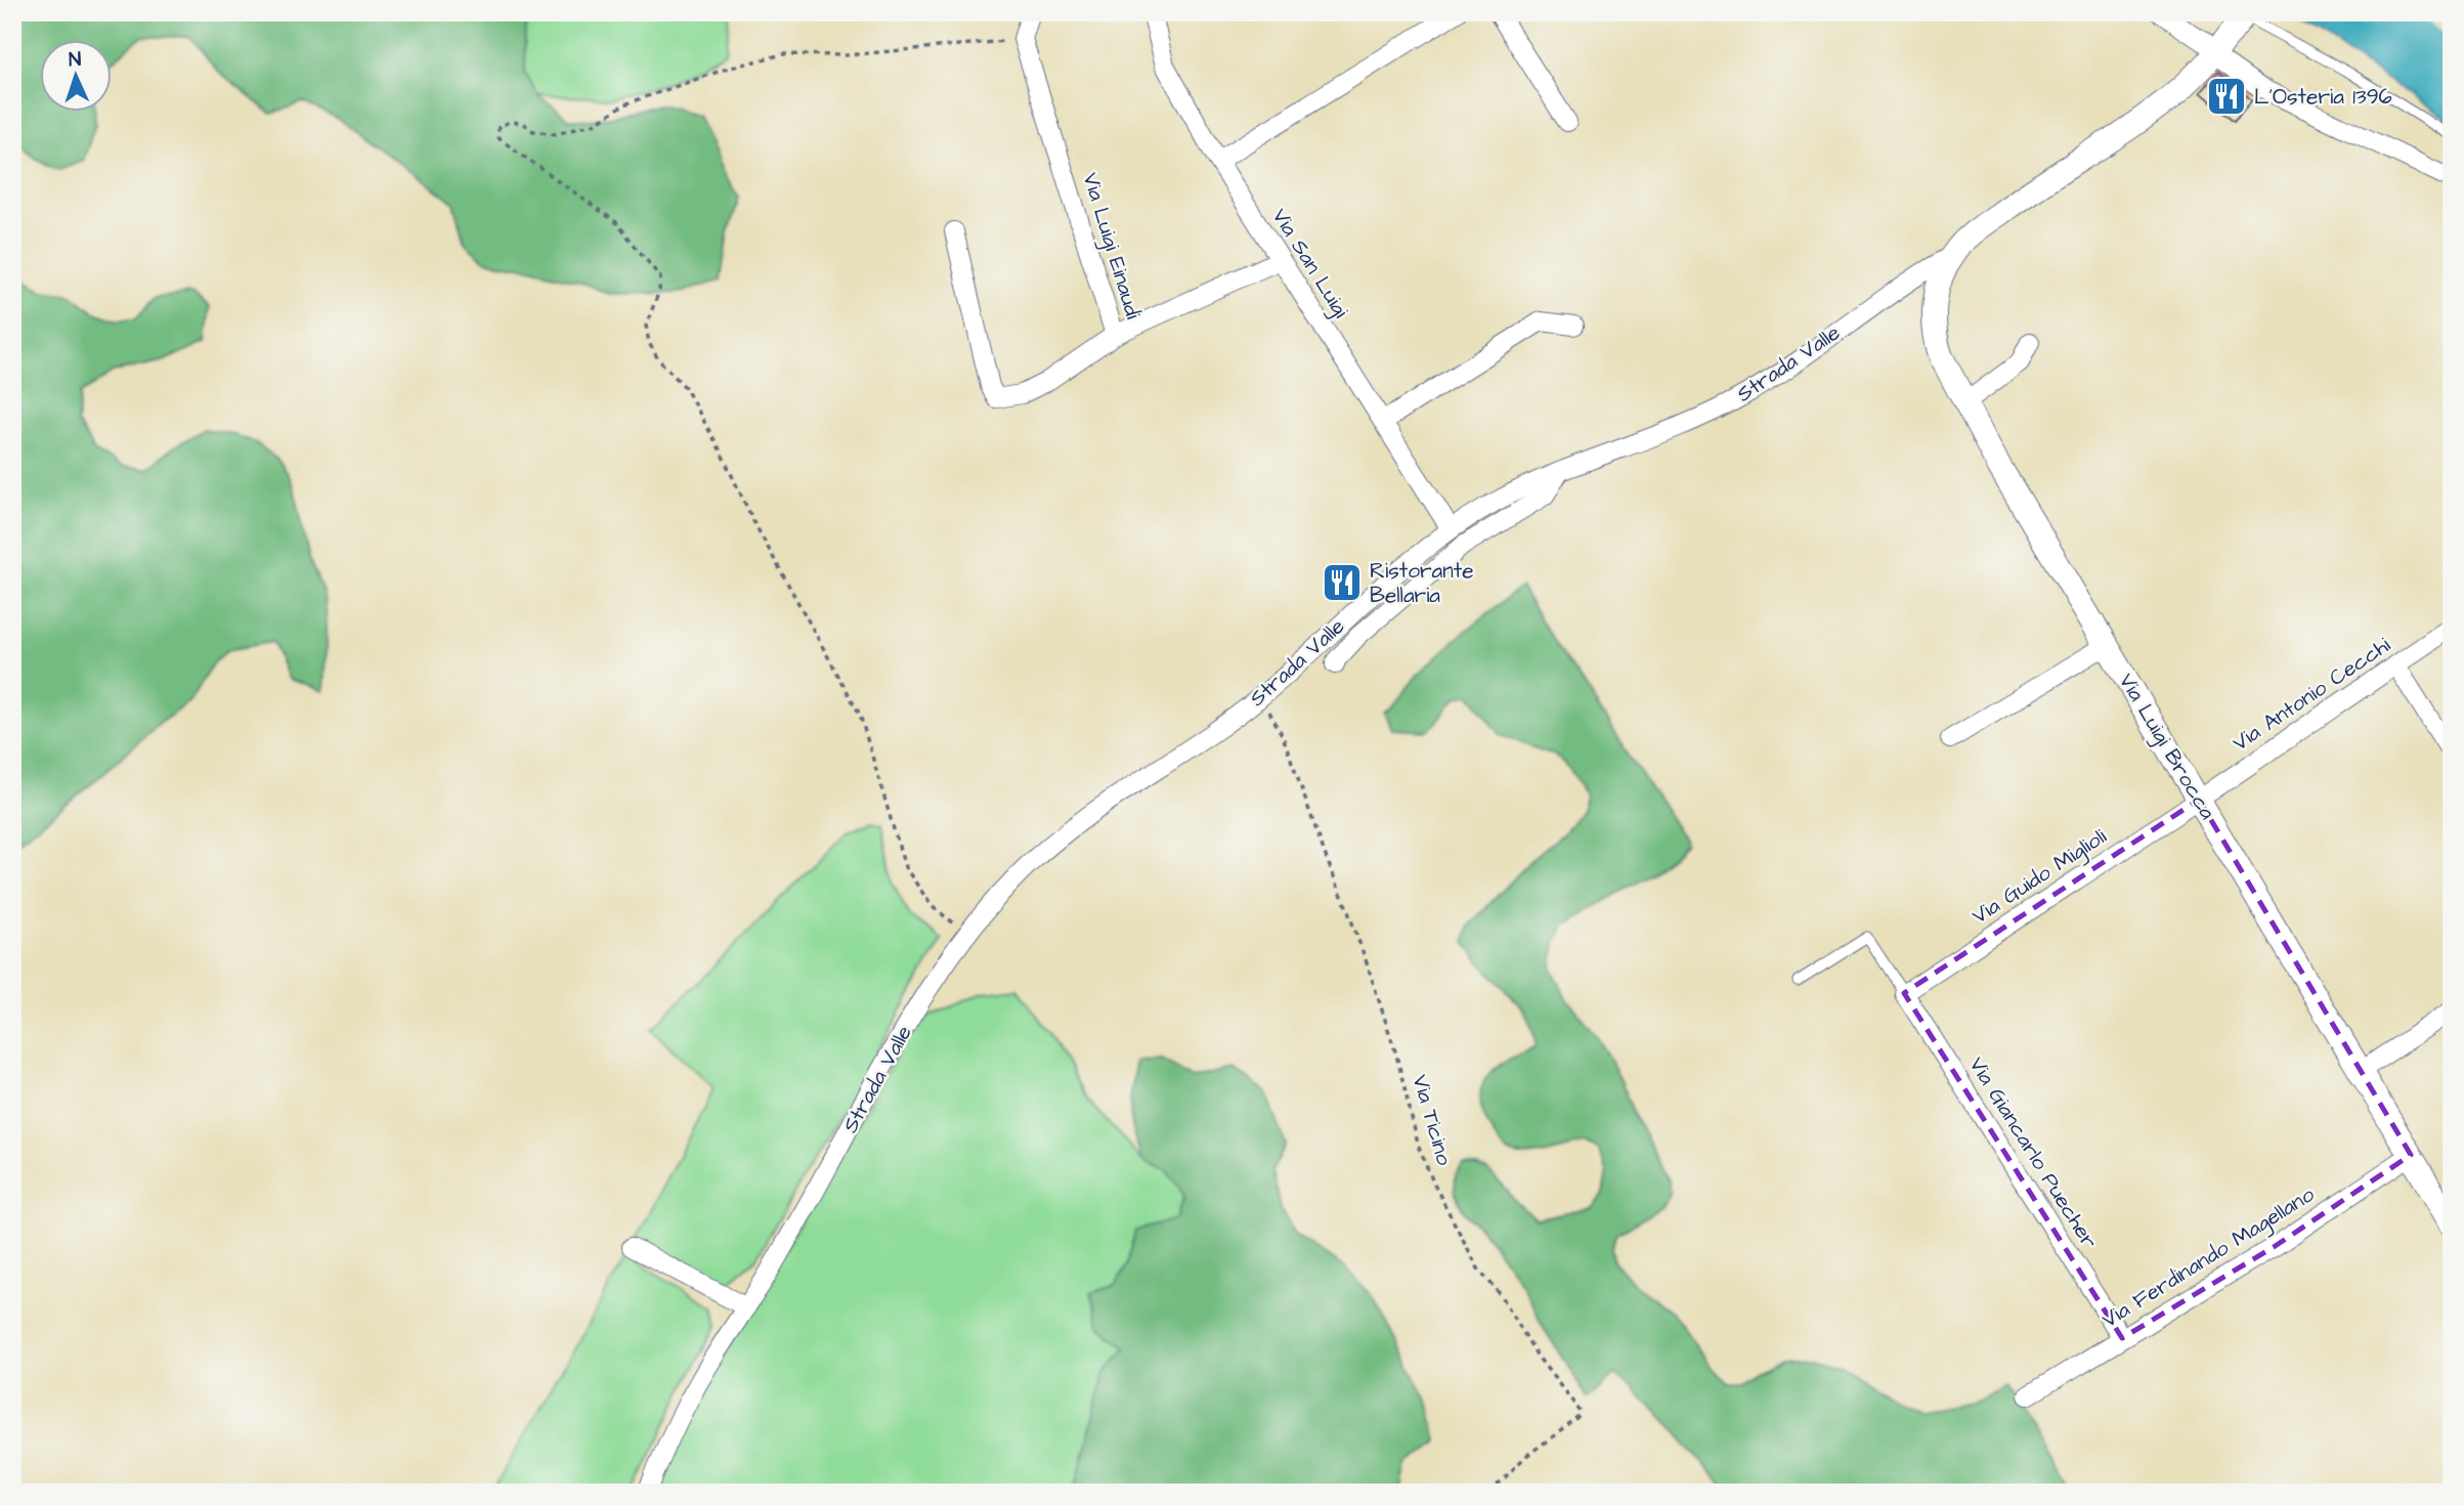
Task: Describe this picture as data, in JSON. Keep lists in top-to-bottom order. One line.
{"streets":{"street":["Via Luigi Einaudi","Via San Luigi","Strada Valle","Via Antonio Cecchi","Via Luigi Brocca","Via Guido Miglioli","Via Giancarlo Puecher","Via Ferdinando Magellano"],"path":["Via Ticino"]},"crossings":[["Via Luigi Einaudi","Via San Luigi"],["Via San Luigi","Strada Valle"],["Strada Valle","Via Luigi Brocca"],["Strada Valle","Via Ticino"],["Via Antonio Cecchi","Via Luigi Brocca"],["Via Antonio Cecchi","Via Guido Miglioli"],["Via Luigi Brocca","Via Guido Miglioli"],["Via Luigi Brocca","Via Ferdinando Magellano"],["Via Guido Miglioli","Via Giancarlo Puecher"],["Via Giancarlo Puecher","Via Ferdinando Magellano"]],"places":{"restaurant":["L'Osteria 1396","Ristorante Bellaria"]},"north":"top"}
